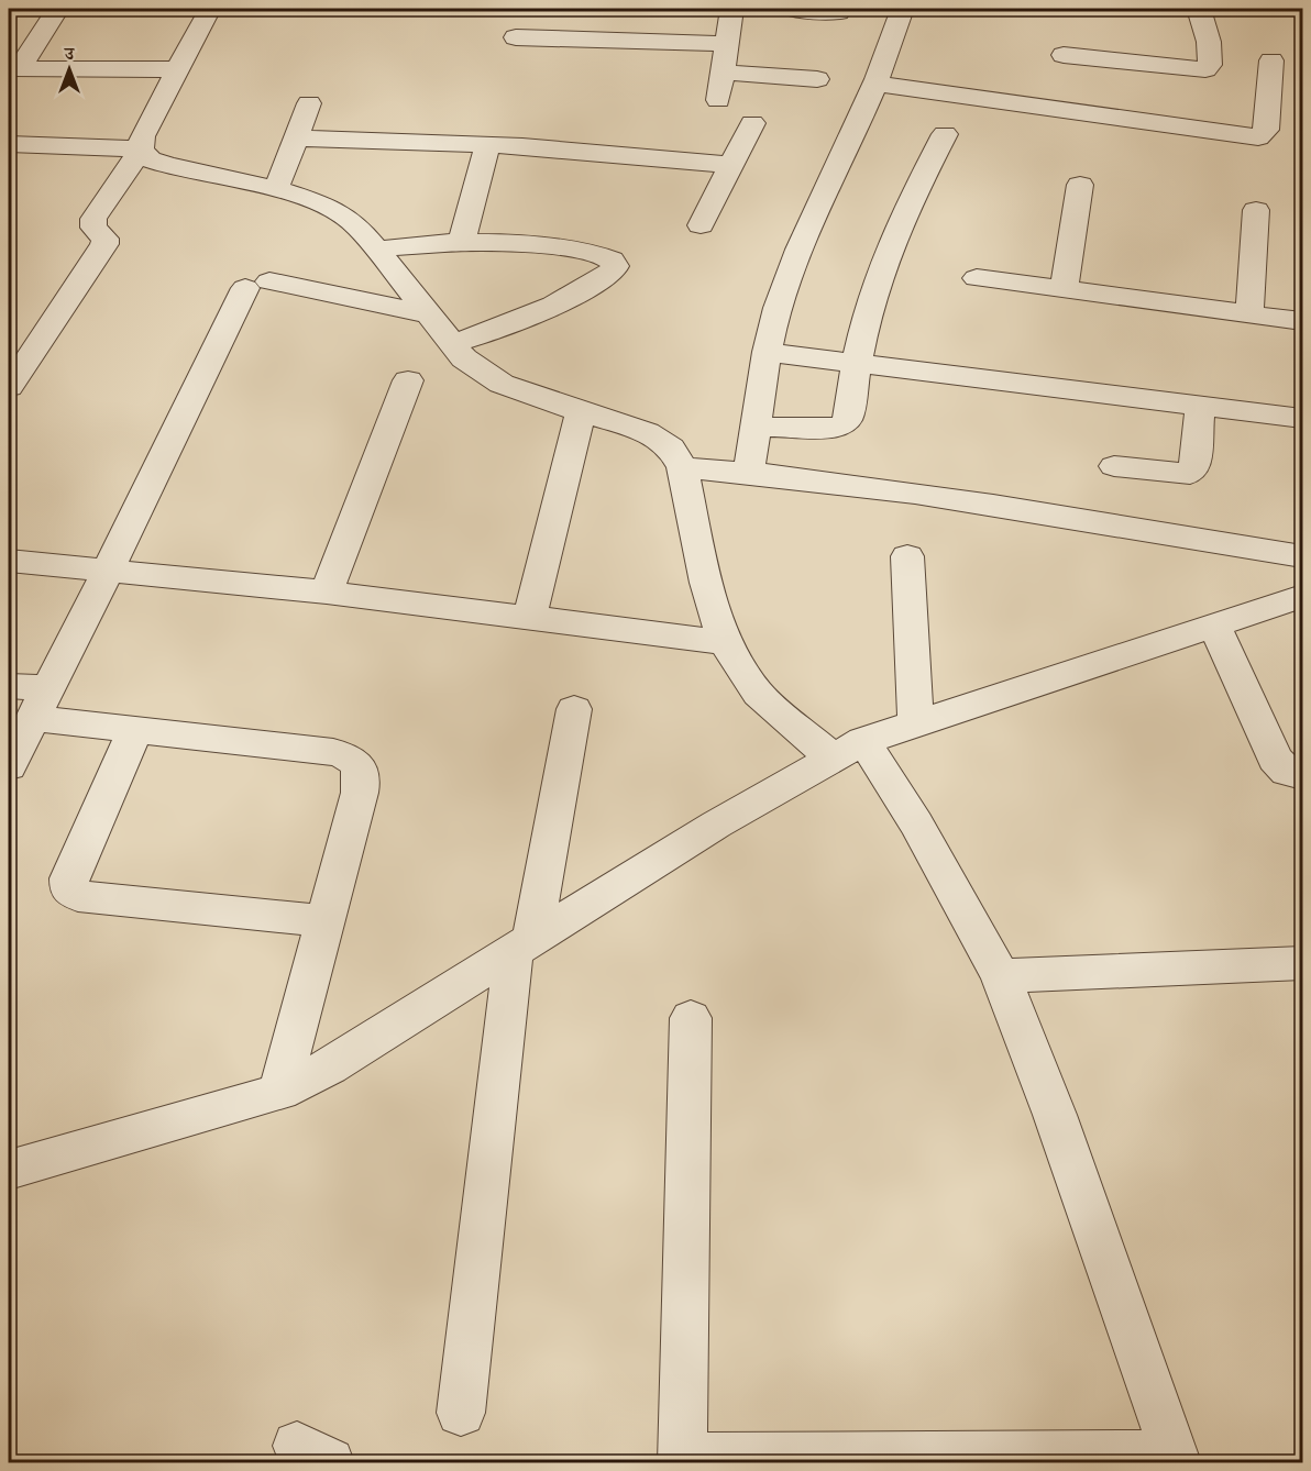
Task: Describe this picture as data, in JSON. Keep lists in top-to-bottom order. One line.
{"north":"top"}
